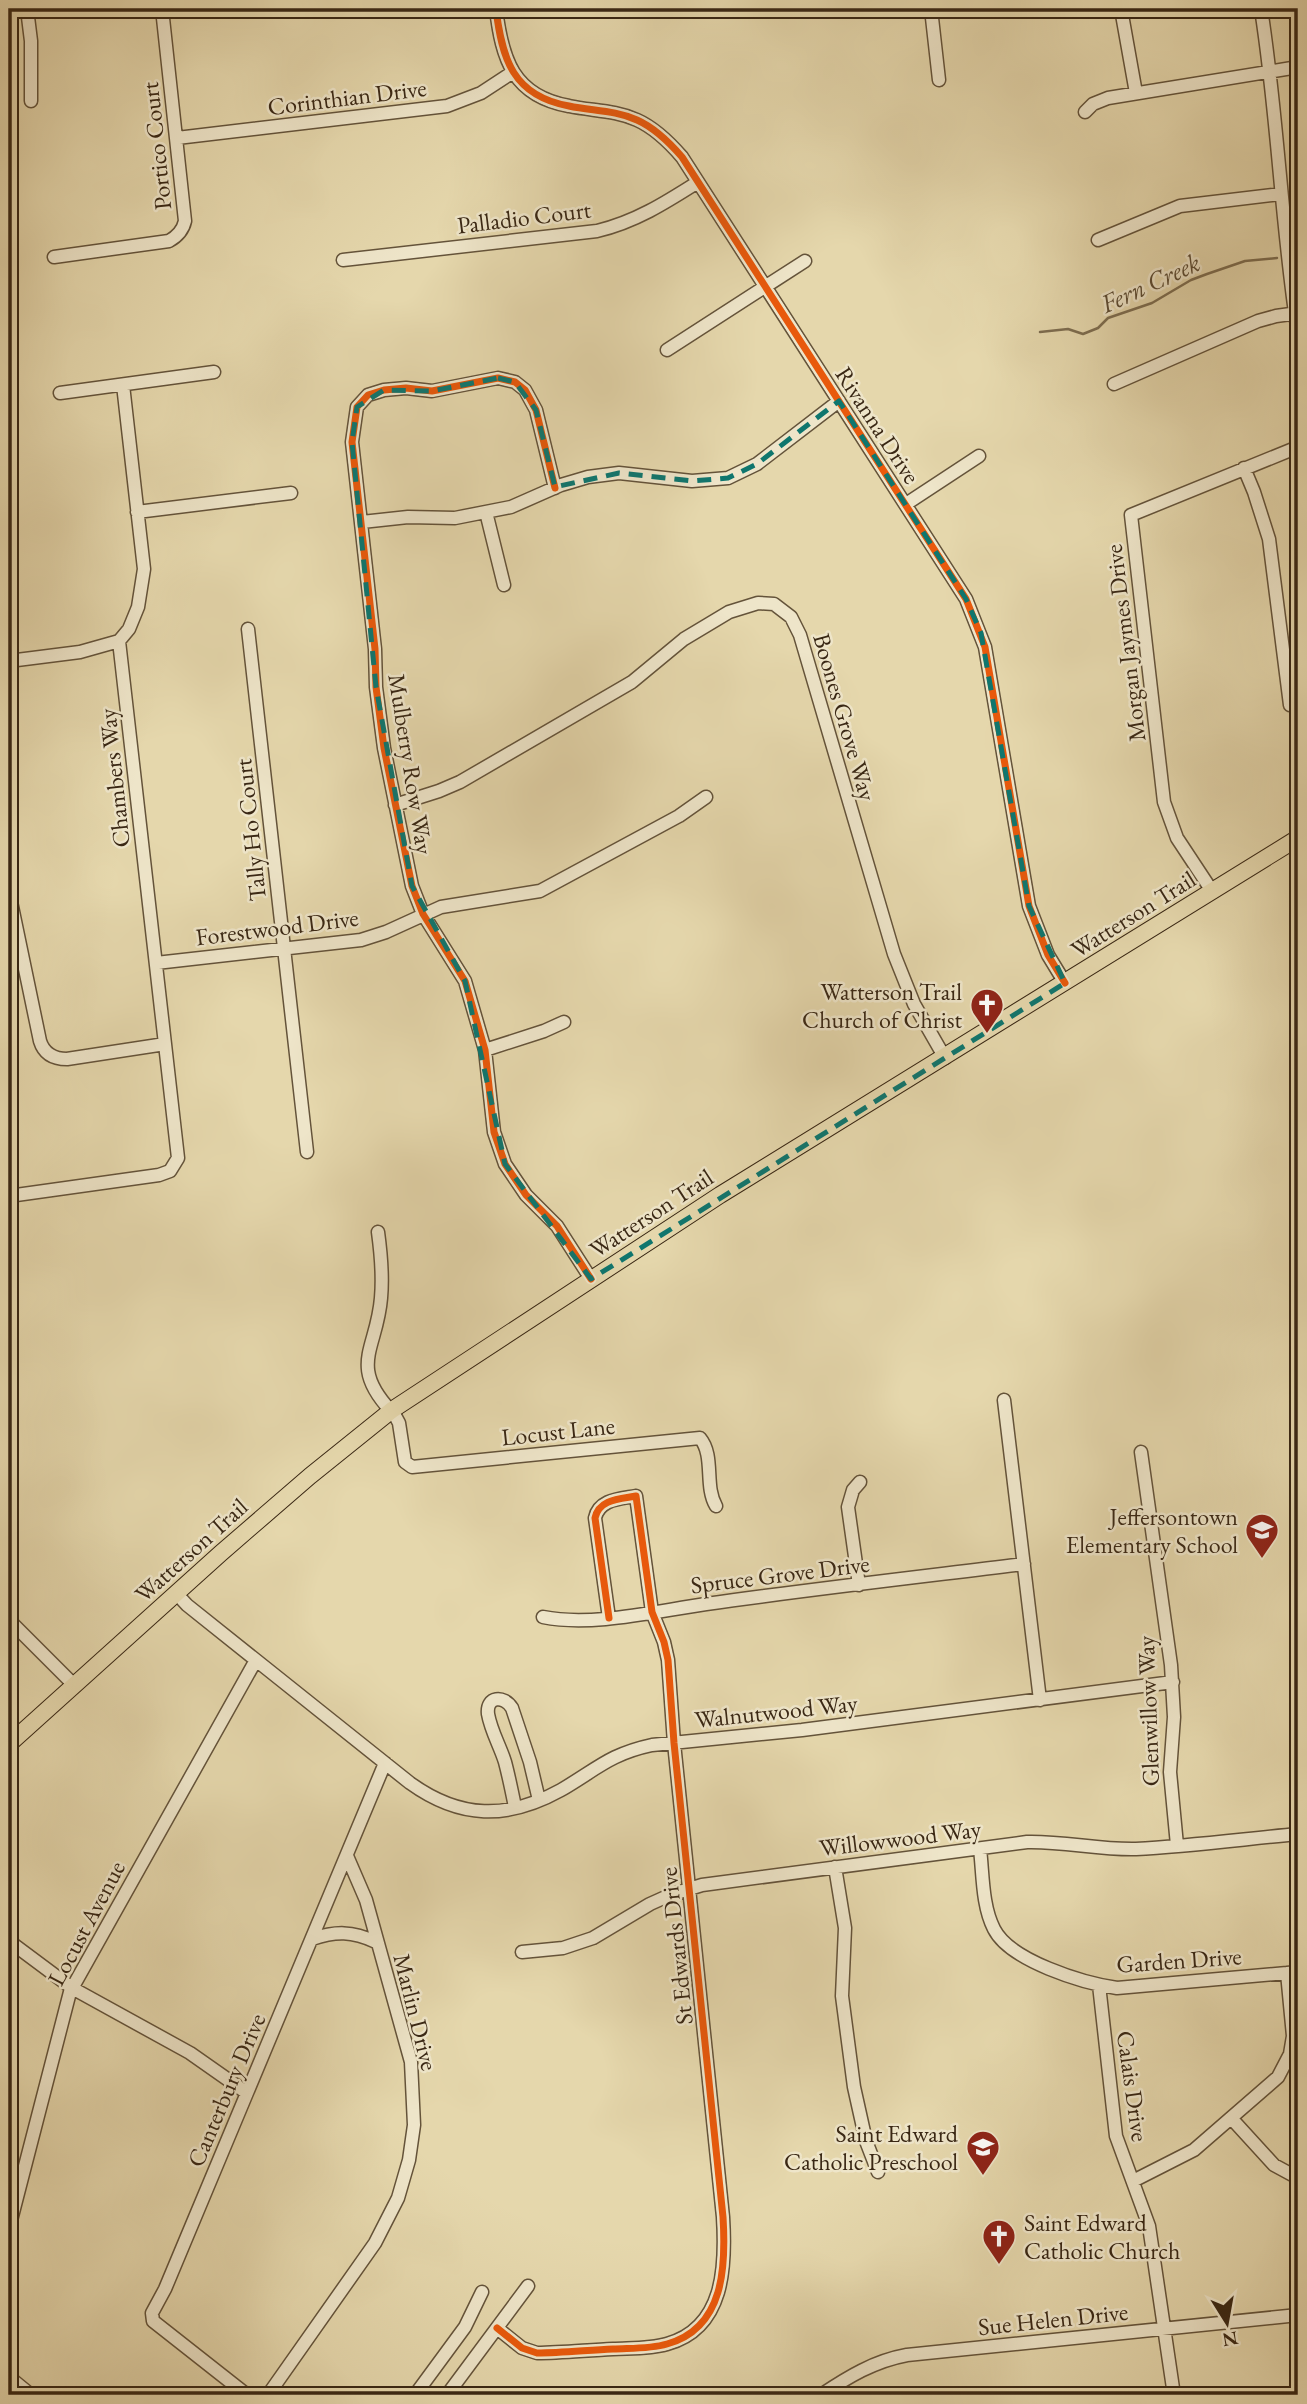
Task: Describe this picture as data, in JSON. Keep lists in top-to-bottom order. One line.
{"streets":{"main road":["Watterson Trail"],"street":["Corinthian Drive","Portico Court","Palladio Court","Rivanna Drive","Morgan Jaymes Drive","Boones Grove Way","Mulberry Row Way","Chambers Way","Tally Ho Court","Forestwood Drive","Locust Lane","Spruce Grove Drive","Walnutwood Way","Glenwillow Way","Willowwood Way","Locust Avenue","St Edwards Drive","Garden Drive","Marlin Drive","Calais Drive","Canterbury Drive","Sue Helen Drive"]},"crossings":[["Corinthian Drive","Portico Court"],["Corinthian Drive","Rivanna Drive"],["Palladio Court","Rivanna Drive"],["Rivanna Drive","Watterson Trail"],["Morgan Jaymes Drive","Watterson Trail"],["Boones Grove Way","Mulberry Row Way"],["Boones Grove Way","Watterson Trail"],["Mulberry Row Way","Watterson Trail"],["Mulberry Row Way","Forestwood Drive"],["Chambers Way","Forestwood Drive"],["Tally Ho Court","Forestwood Drive"],["Watterson Trail","Locust Lane"],["Watterson Trail","Walnutwood Way"],["Spruce Grove Drive","St Edwards Drive"],["Walnutwood Way","Glenwillow Way"],["Walnutwood Way","Locust Avenue"],["Walnutwood Way","St Edwards Drive"],["Walnutwood Way","Canterbury Drive"],["Glenwillow Way","Willowwood Way"],["Willowwood Way","St Edwards Drive"],["Willowwood Way","Garden Drive"],["Garden Drive","Calais Drive"],["Marlin Drive","Canterbury Drive"],["Calais Drive","Sue Helen Drive"]],"water":["Fern Creek"],"places":{"church":["Watterson Trail Church of Christ","Saint Edward Catholic Church"],"school or university":["Jeffersontown Elementary School","Saint Edward Catholic Preschool"]},"north":"bottom"}
